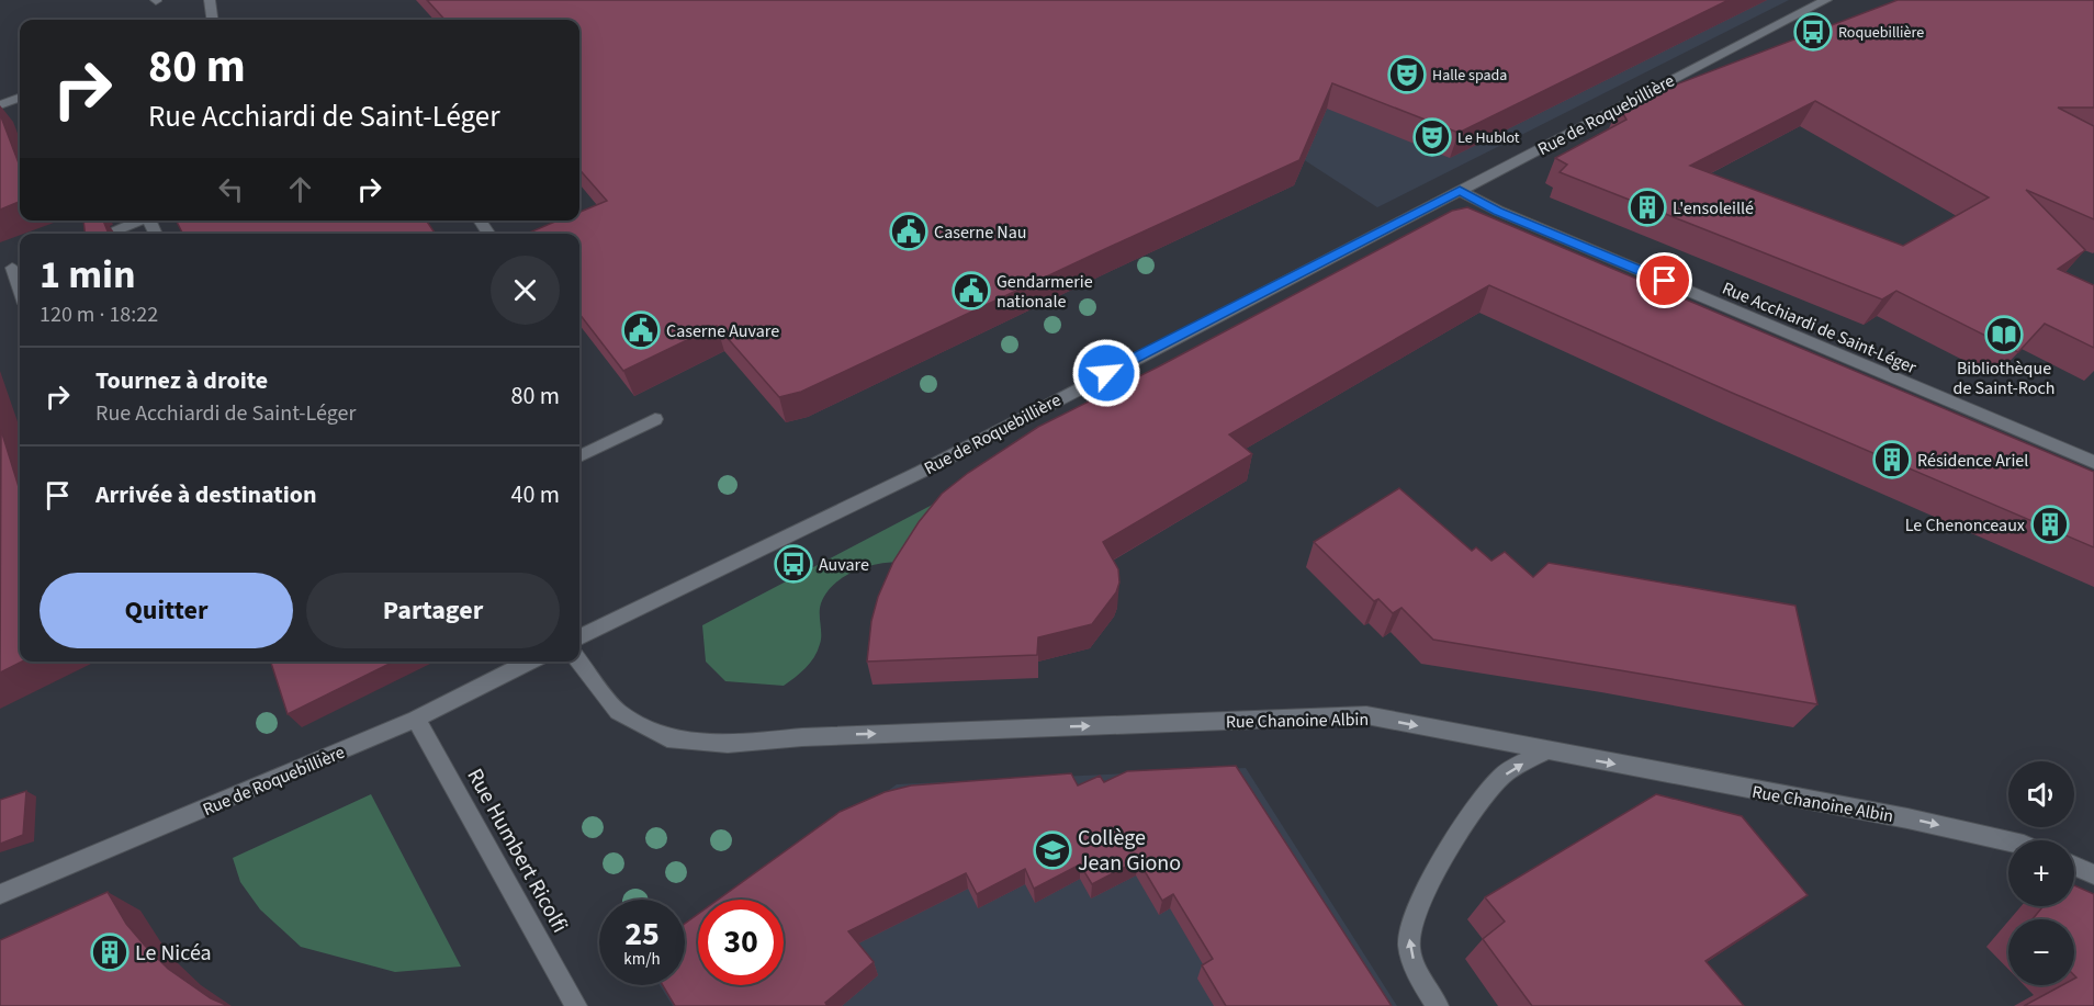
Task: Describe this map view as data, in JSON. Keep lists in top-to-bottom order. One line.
{"streets":{"street":["Rue de Roquebillière","Rue Acchiardi de Saint-Léger","Rue Chanoine Albin","Rue Humbert Ricolfi"]},"crossings":[["Rue de Roquebillière","Rue Acchiardi de Saint-Léger"],["Rue de Roquebillière","Rue Humbert Ricolfi"]],"one_way":["Rue Chanoine Albin"],"places":{"bus stop":["Roquebillière","Auvare"],"theatre":["Halle spada","Le Hublot"],"building":["L'ensoleillé","Résidence Ariel","Le Chenonceaux","Le Nicéa"],"public building":["Caserne Nau","Gendarmerie nationale","Caserne Auvare"],"library":["Bibliothèque de Saint-Roch"],"school or university":["Collège Jean Giono"]},"page":{"turn":["80 m","Rue Acchiardi de Saint-Léger"],"heading":["1 min","120 m · 18:22"],"list":[{"name":"Tournez à droite","note":"Rue Acchiardi de Saint-Léger","value":"80 m"},{"name":"Arrivée à destination","value":"40 m"}],"buttons":["Quitter","Partager"],"map_buttons":["+","−"],"speed":"25 km/h","limit":"30"}}
